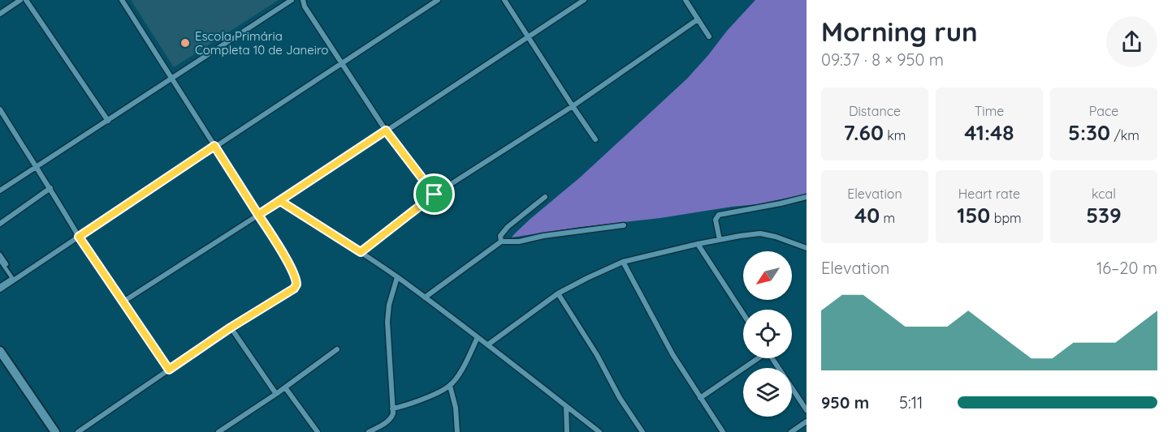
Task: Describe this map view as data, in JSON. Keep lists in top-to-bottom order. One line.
{"places":["Escola Primária Completa 10 de Janeiro"],"north":"bottom left","page":{"heading":["Morning run","09:37 · 8 × 950 m"],"stats":[["Distance","7.60 km"],["Time","41:48"],["Pace","5:30 /km"],["Elevation","40 m"],["Heart rate","150 bpm"],["kcal","539"]],"chart":["Elevation","16–20 m"],"list":[{"name":"950 m","note":"5:11"}]}}
